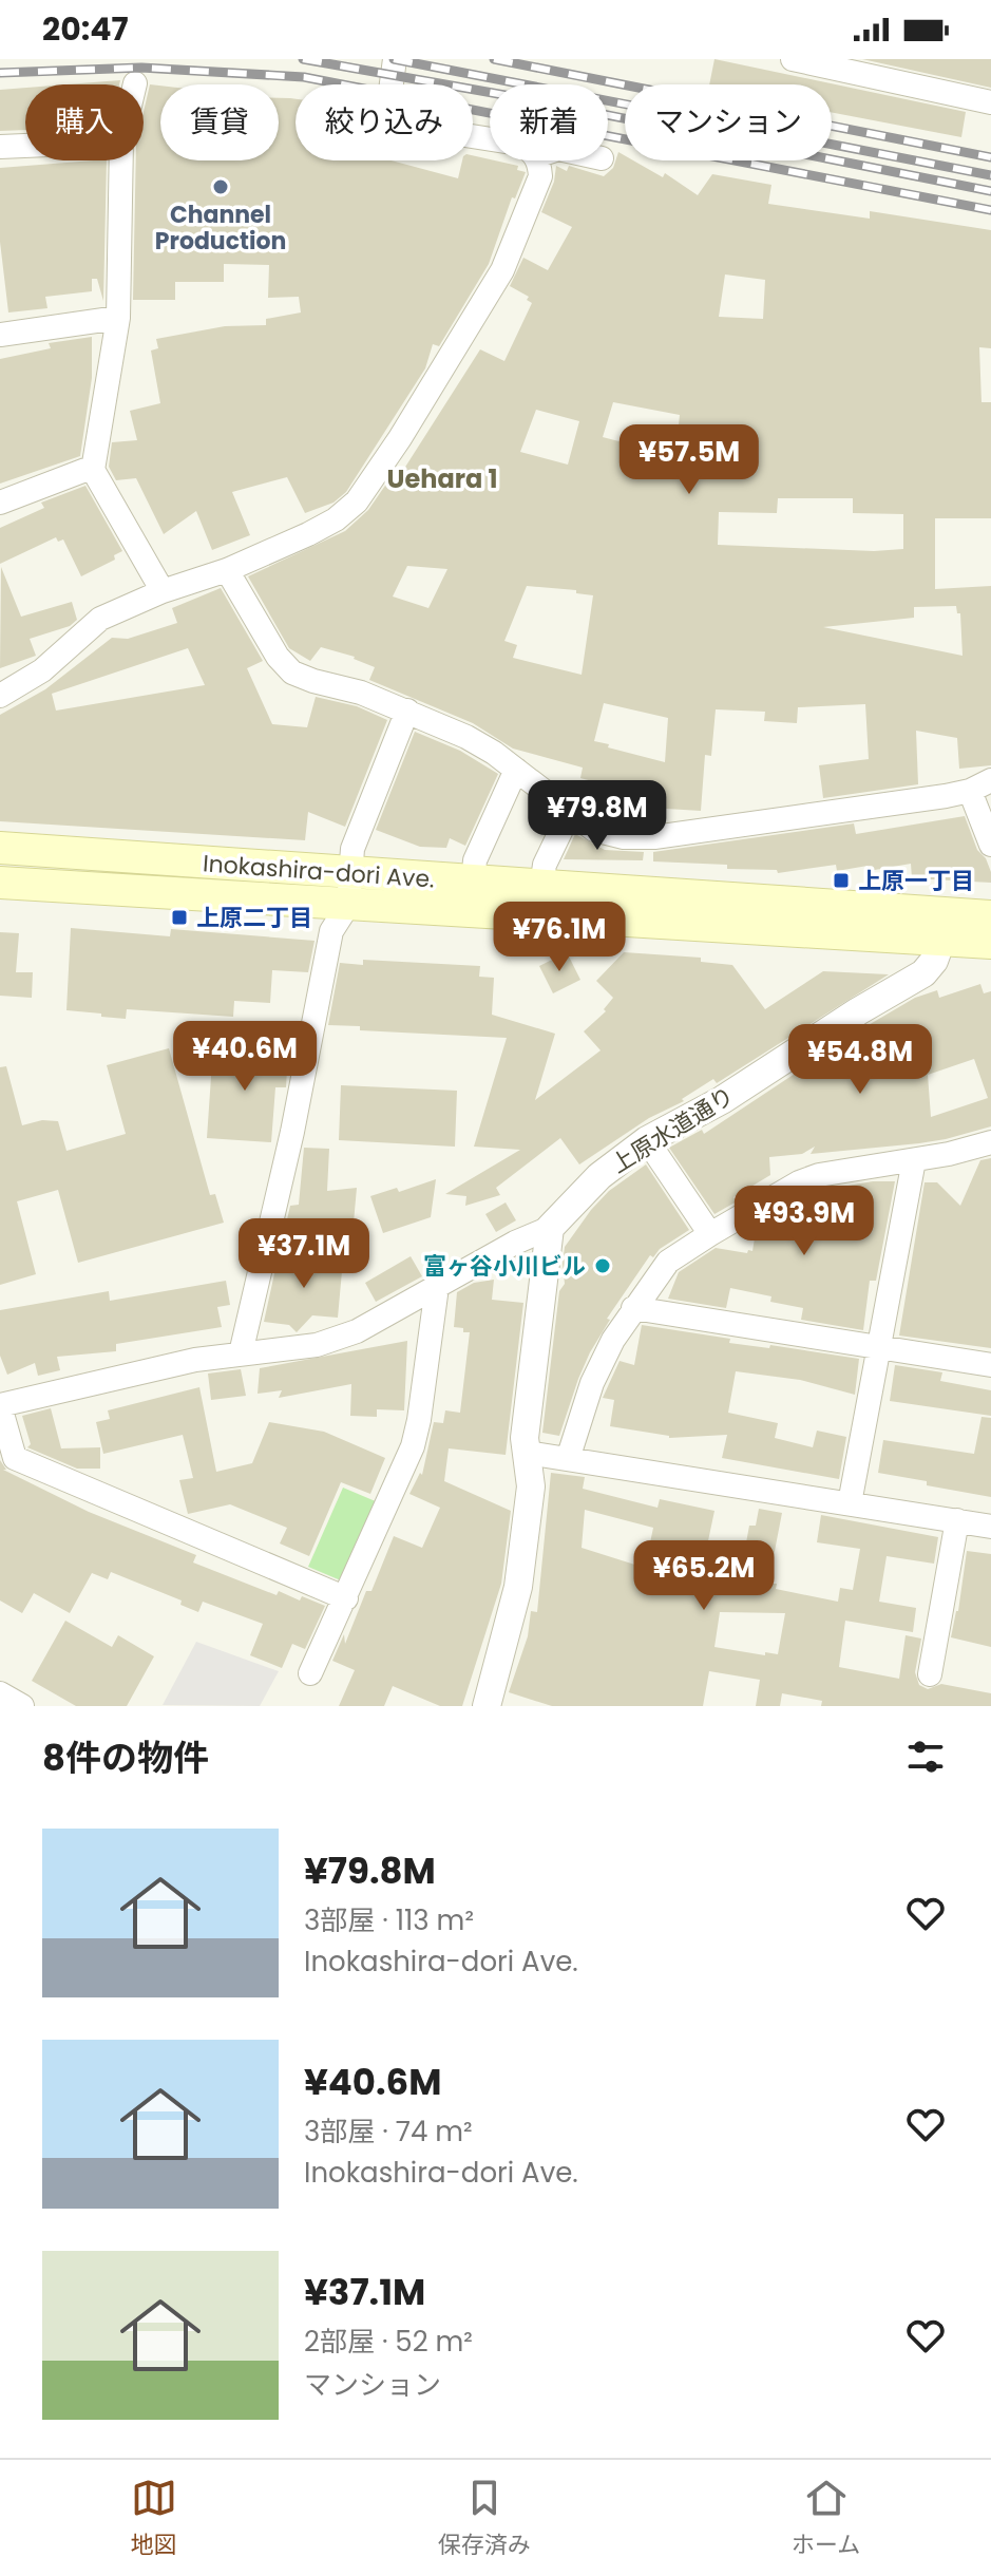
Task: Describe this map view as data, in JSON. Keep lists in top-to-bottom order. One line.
{"streets":{"main road":["Inokashira-dori Ave."],"street":["上原水道通り"]},"crossings":[["Inokashira-dori Ave.","上原水道通り"]],"districts":["Uehara 1"],"places":{"other":["Channel Production","富ヶ谷小川ビル"],"transit":["上原一丁目","上原二丁目"]},"page":{"status":"20:47","chip":["購入","賃貸","絞り込み","新着","マンション"],"price":["¥57.5M","¥79.8M","¥76.1M","¥40.6M","¥54.8M","¥93.9M","¥37.1M","¥65.2M"],"heading":"8件の物件","list":[{"name":"¥79.8M","note":"3部屋 · 113 m² · Inokashira-dori Ave."},{"name":"¥40.6M","note":"3部屋 · 74 m² · Inokashira-dori Ave."},{"name":"¥37.1M","note":"2部屋 · 52 m² · マンション"}],"tabs":["地図","保存済み","ホーム"]}}
